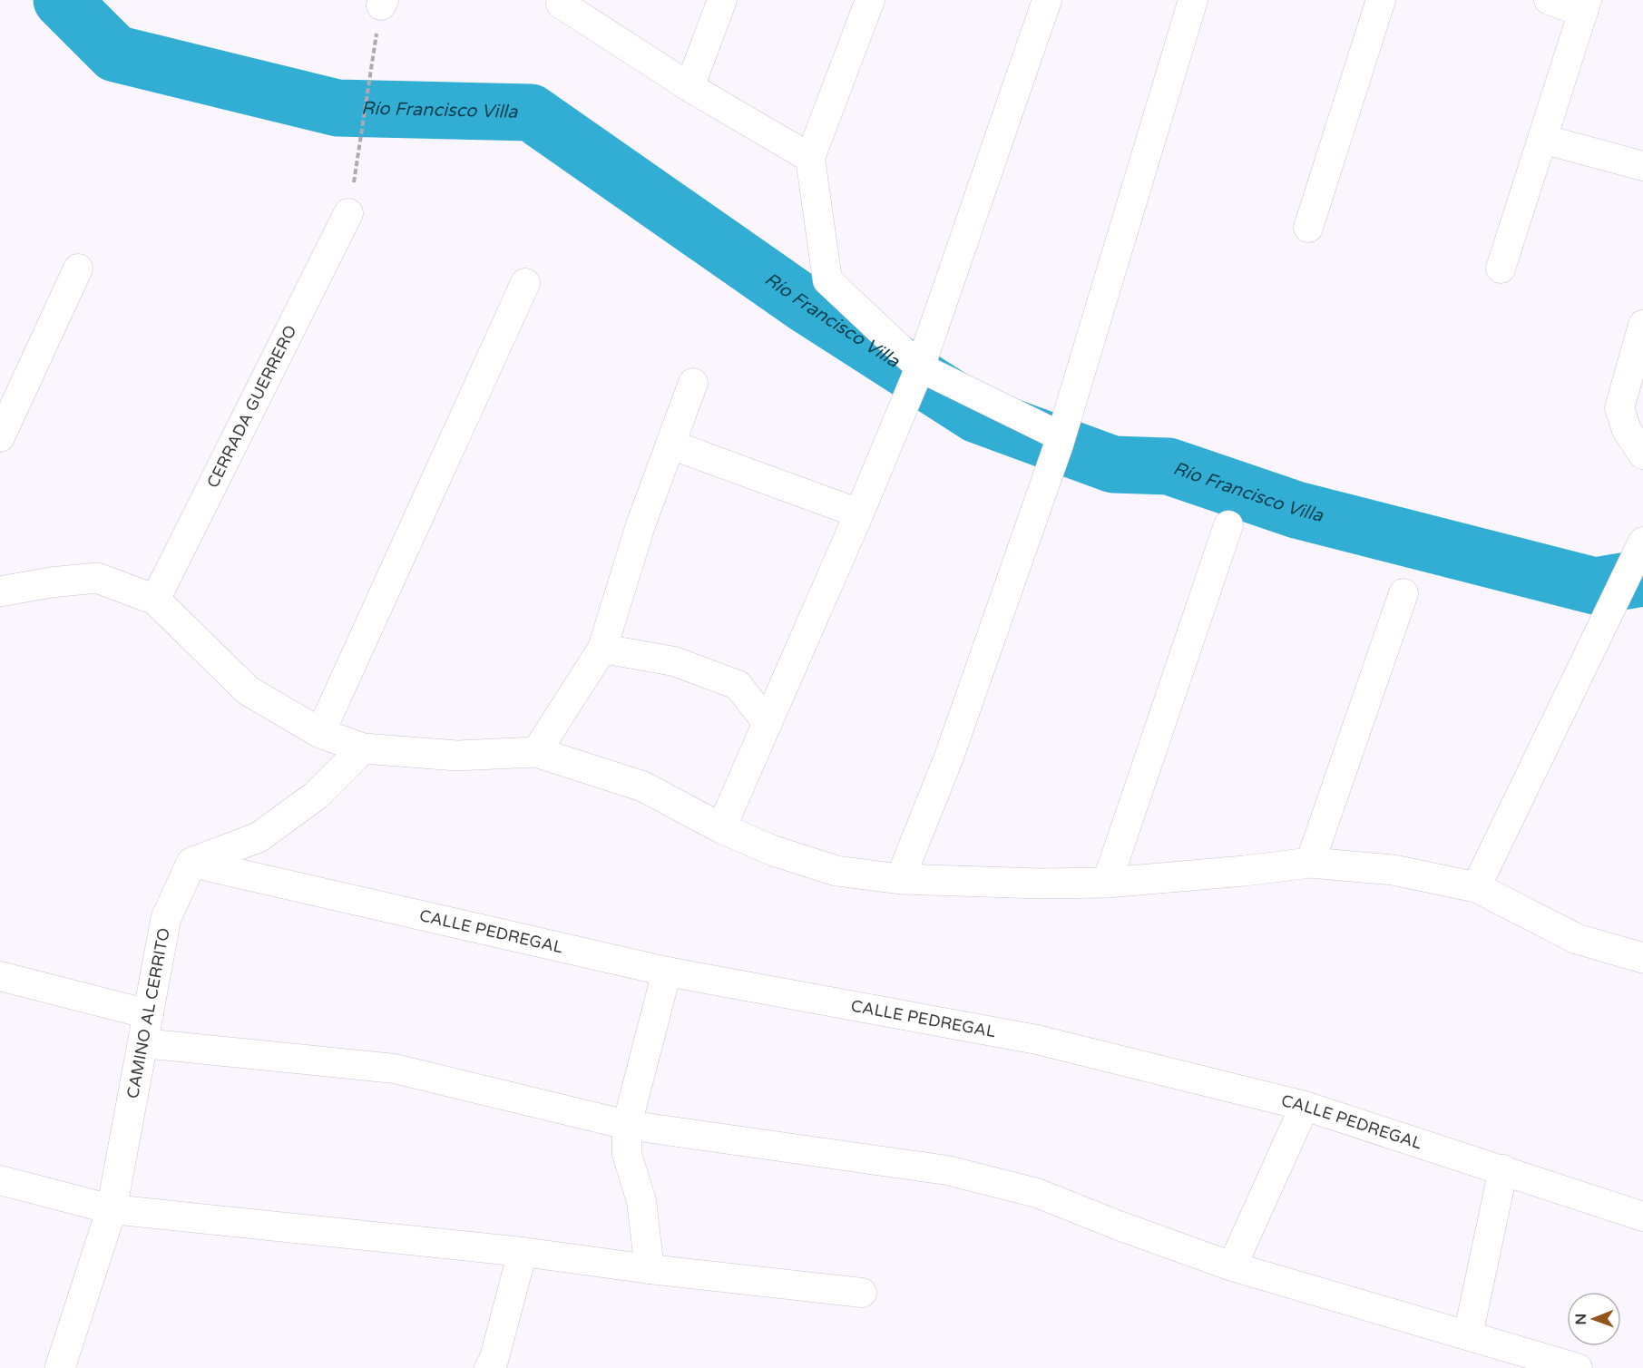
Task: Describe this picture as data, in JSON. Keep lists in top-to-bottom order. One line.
{"streets":{"street":["CERRADA GUERRERO","CALLE PEDREGAL","CAMINO AL CERRITO"]},"crossings":[["CALLE PEDREGAL","CAMINO AL CERRITO"]],"water":["Río Francisco Villa"],"north":"left"}
